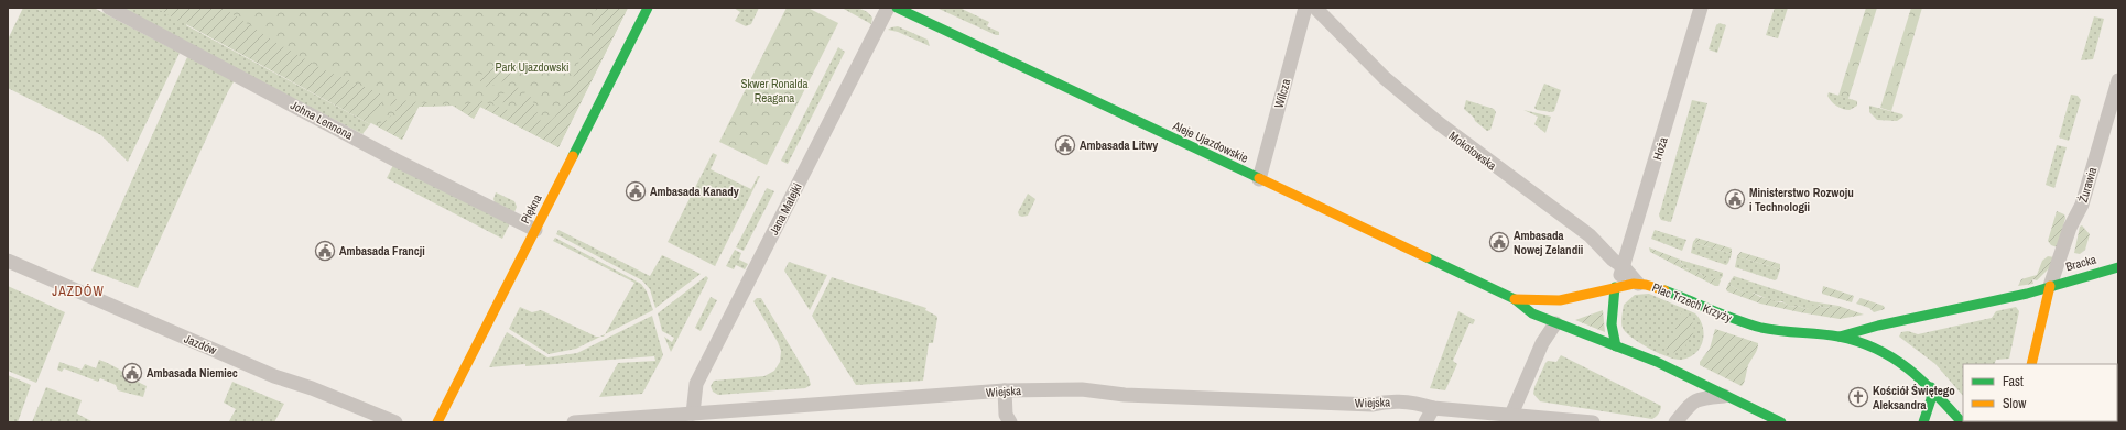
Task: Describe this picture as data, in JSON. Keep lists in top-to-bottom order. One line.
{"streets":{"street":["Wilcza","Johna Lennona","Aleje Ujazdowskie","Hoża","Mokotowska","Żurawia","Piękna","Jana Matejki","Bracka","Plac Trzech Krzyży","Jazdów","Wiejska"]},"crossings":[["Wilcza","Aleje Ujazdowskie"],["Johna Lennona","Piękna"],["Aleje Ujazdowskie","Plac Trzech Krzyży"],["Hoża","Mokotowska"],["Hoża","Plac Trzech Krzyży"],["Mokotowska","Plac Trzech Krzyży"],["Żurawia","Bracka"],["Żurawia","Plac Trzech Krzyży"],["Jana Matejki","Wiejska"],["Bracka","Plac Trzech Krzyży"]],"districts":["JAZDÓW"],"parks":["Park Ujazdowski","Skwer Ronalda Reagana"],"places":{"public building":["Ambasada Litwy","Ambasada Kanady","Ministerstwo Rozwoju i Technologii","Ambasada Nowej Zelandii","Ambasada Francji","Ambasada Niemiec"],"church":["Kościół Świętego Aleksandra"]},"legend":["Fast","Slow"]}
